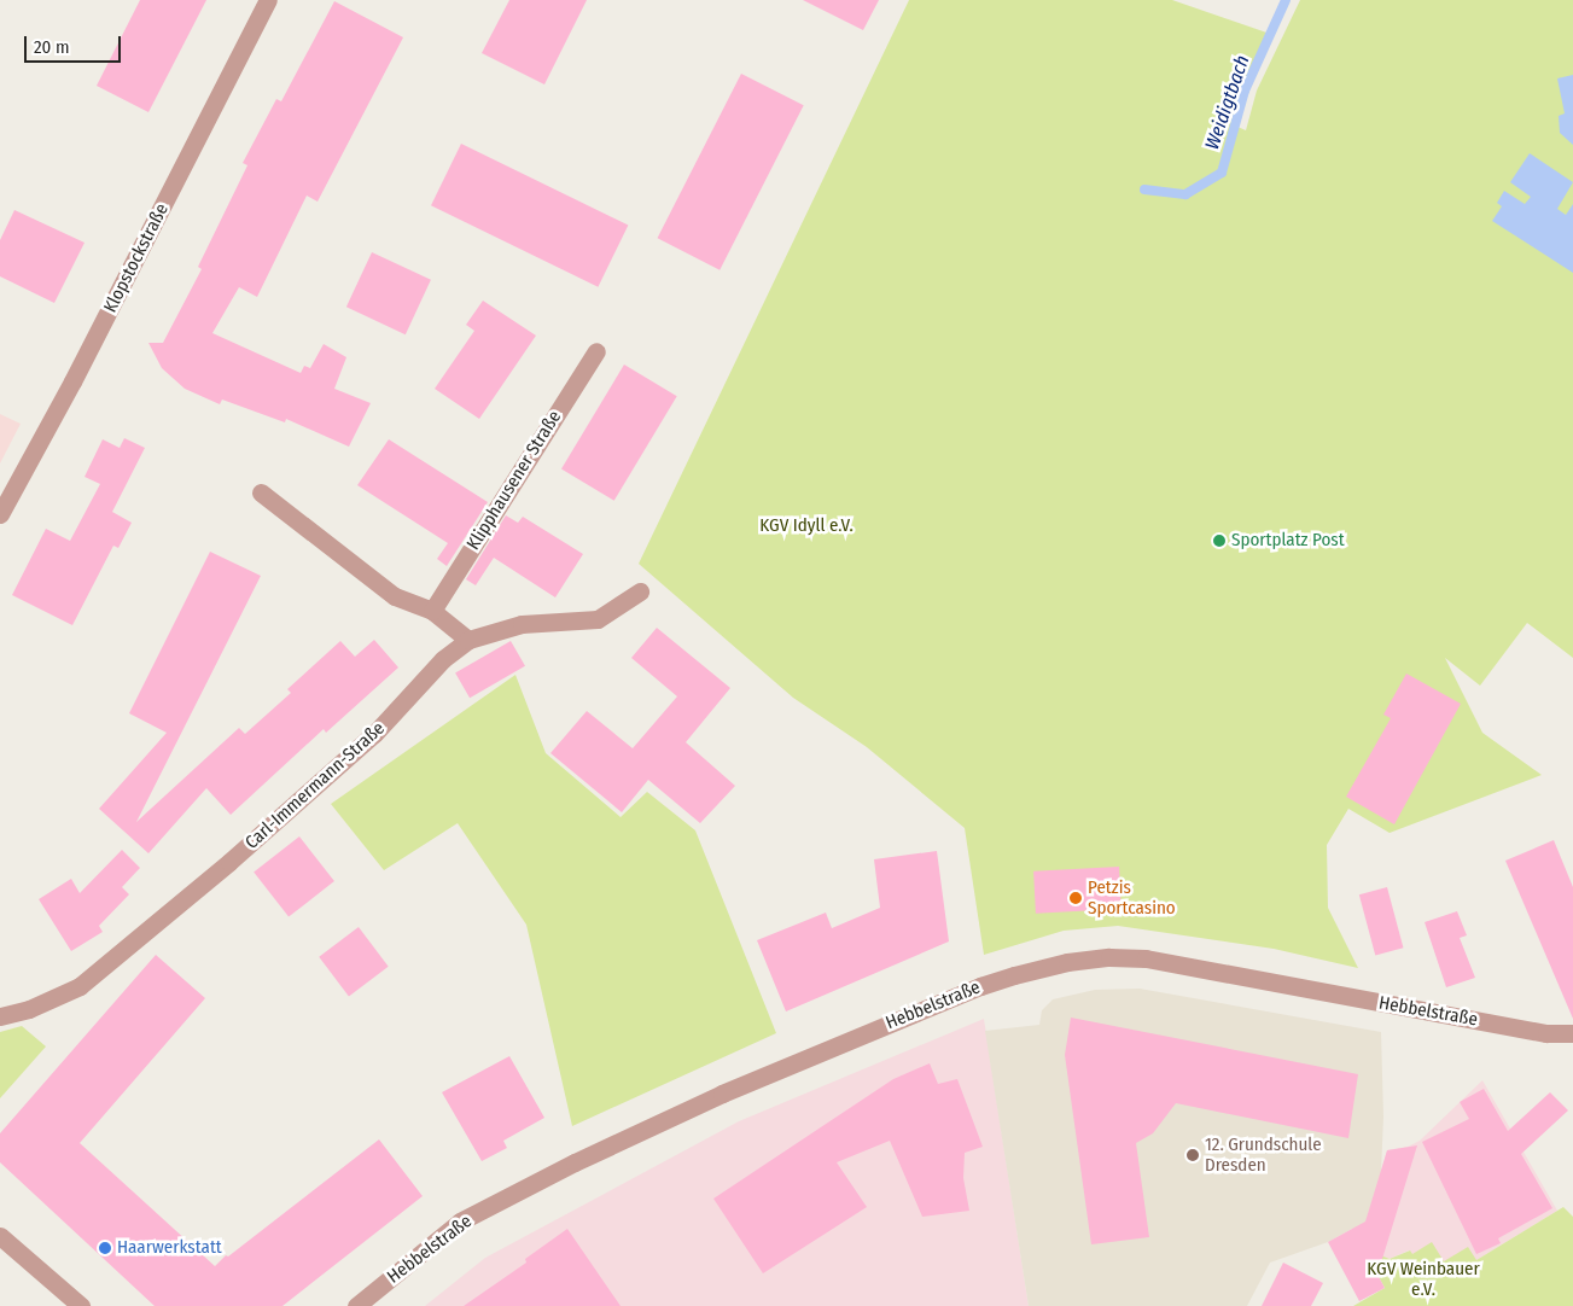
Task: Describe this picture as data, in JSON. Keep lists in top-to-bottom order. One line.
{"streets":{"street":["Klopstockstraße","Klipphausener Straße","Carl-Immermann-Straße","Hebbelstraße"]},"water":["Weidigtbach"],"parks":["KGV Idyll e.V.","KGV Weinbauer e.V."],"places":["Sportplatz Post","Petzis Sportcasino","12. Grundschule Dresden","Haarwerkstatt"],"scale_bar":"20 m"}
